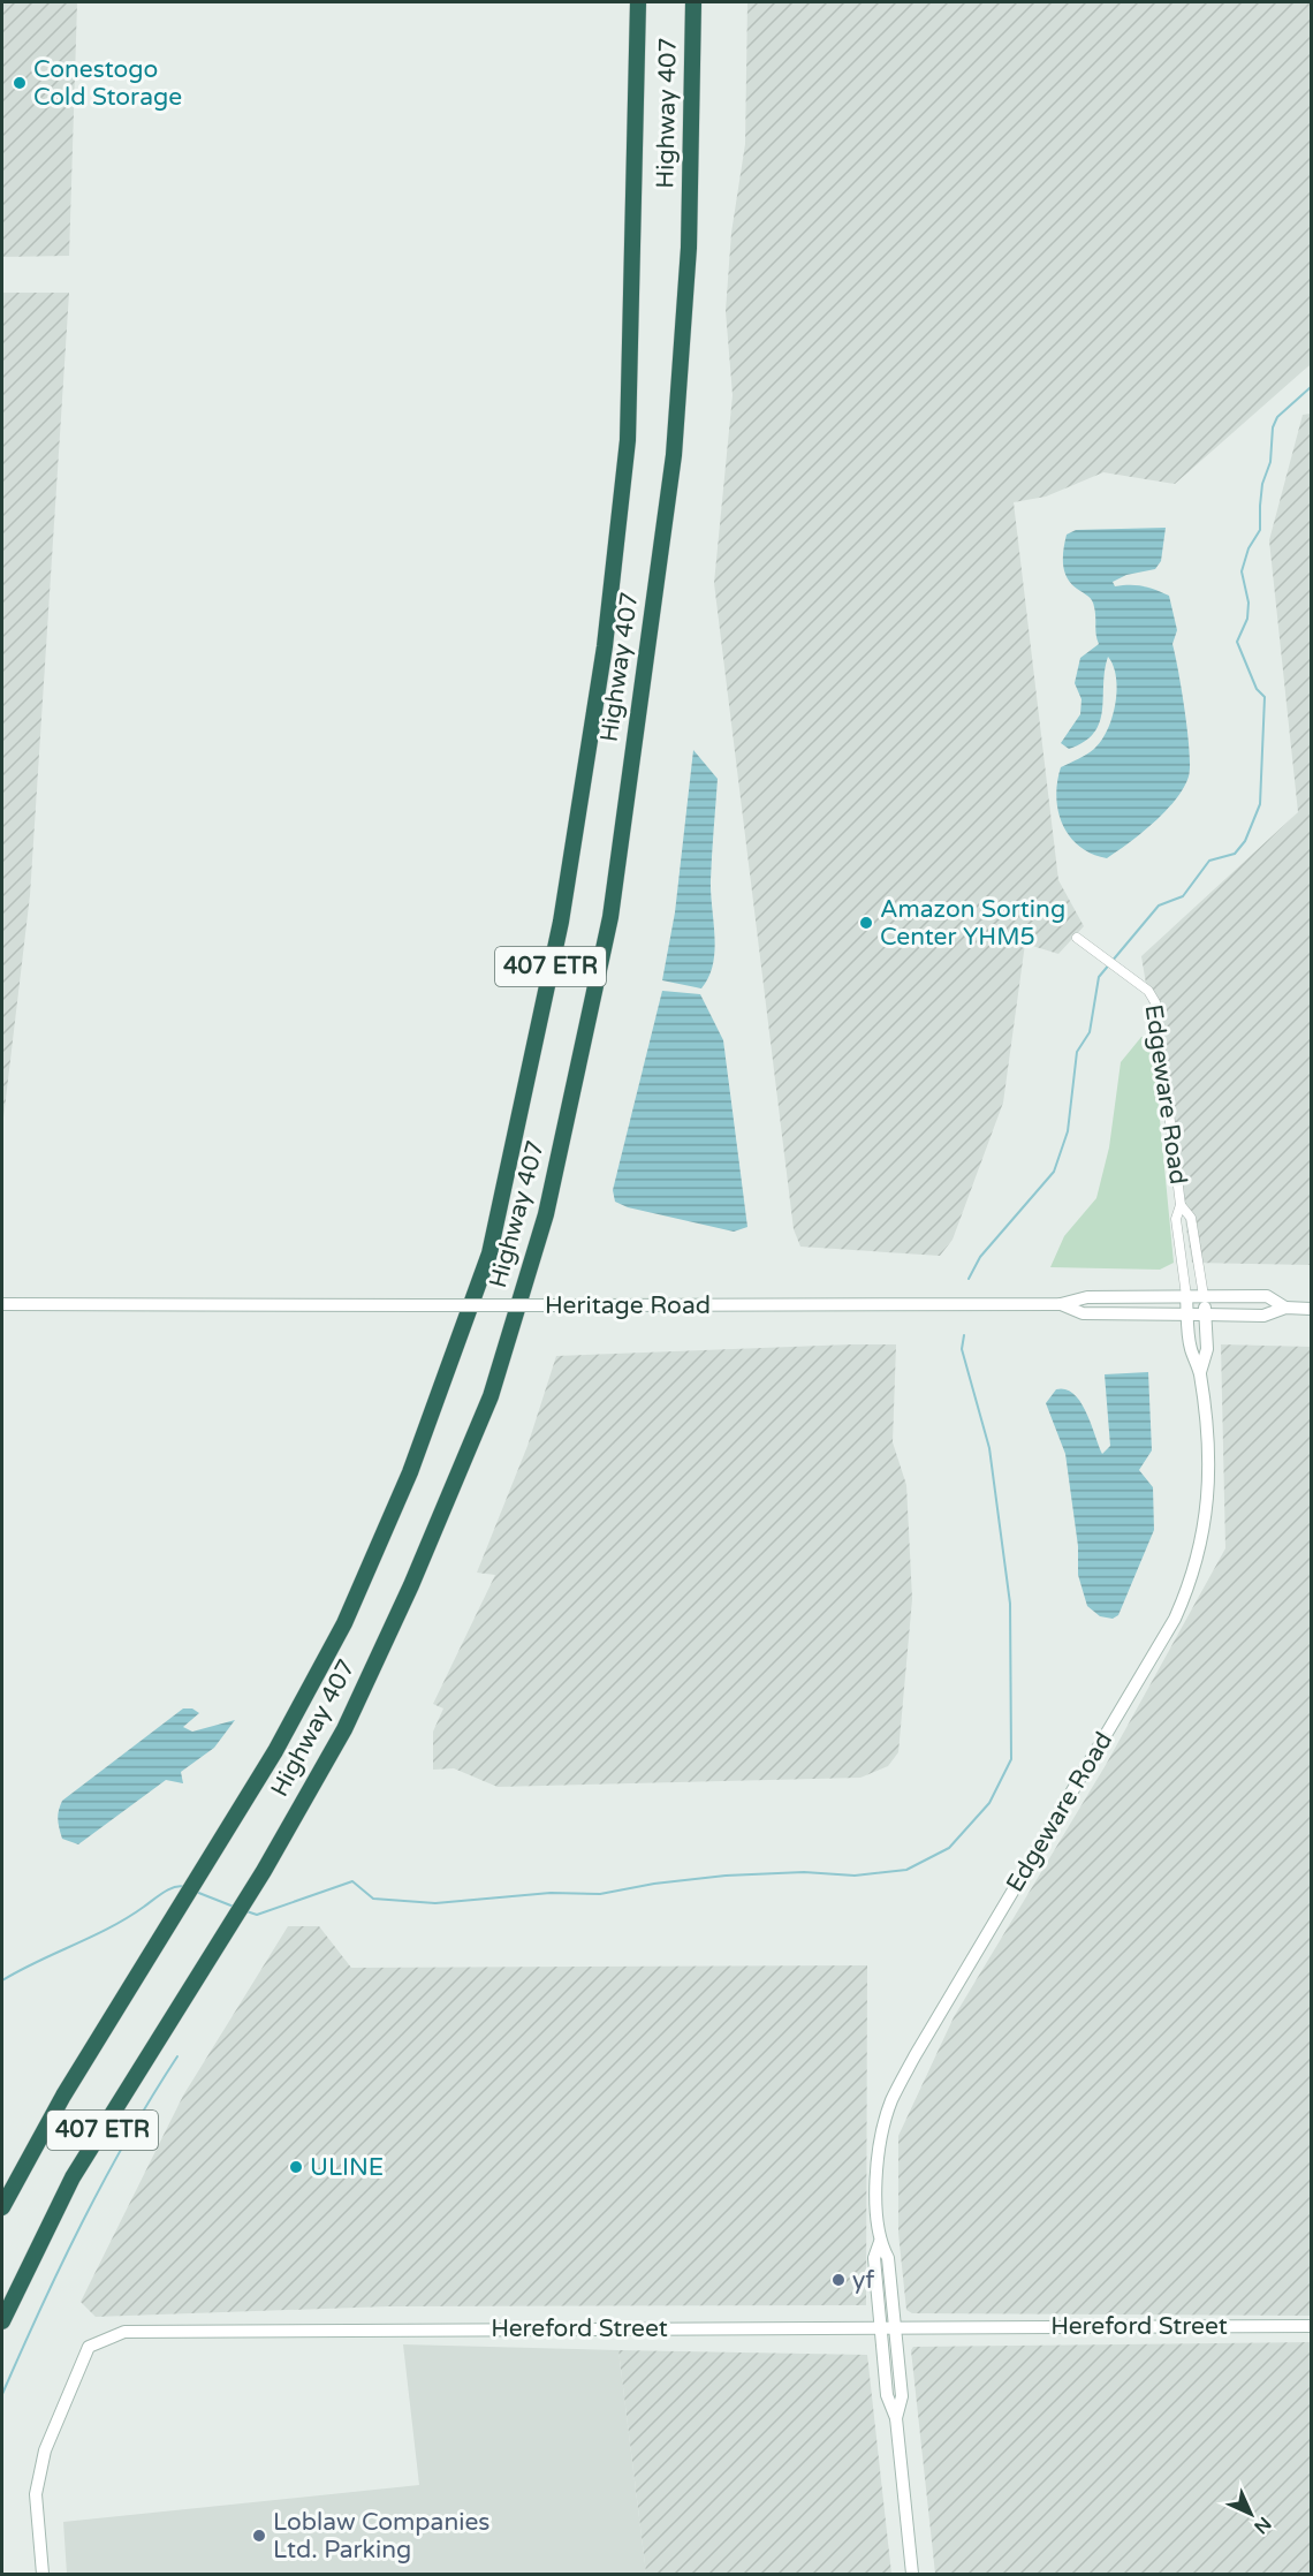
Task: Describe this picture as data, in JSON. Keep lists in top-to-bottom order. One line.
{"streets":{"highway":["Highway 407","407 ETR"],"street":["Edgeware Road","Heritage Road","Hereford Street"]},"crossings":[["Edgeware Road","Heritage Road"],["Edgeware Road","Hereford Street"]],"places":["Conestogo Cold Storage","Amazon Sorting Center YHM5","ULINE","yf","Loblaw Companies Ltd. Parking"],"north":"bottom right"}
